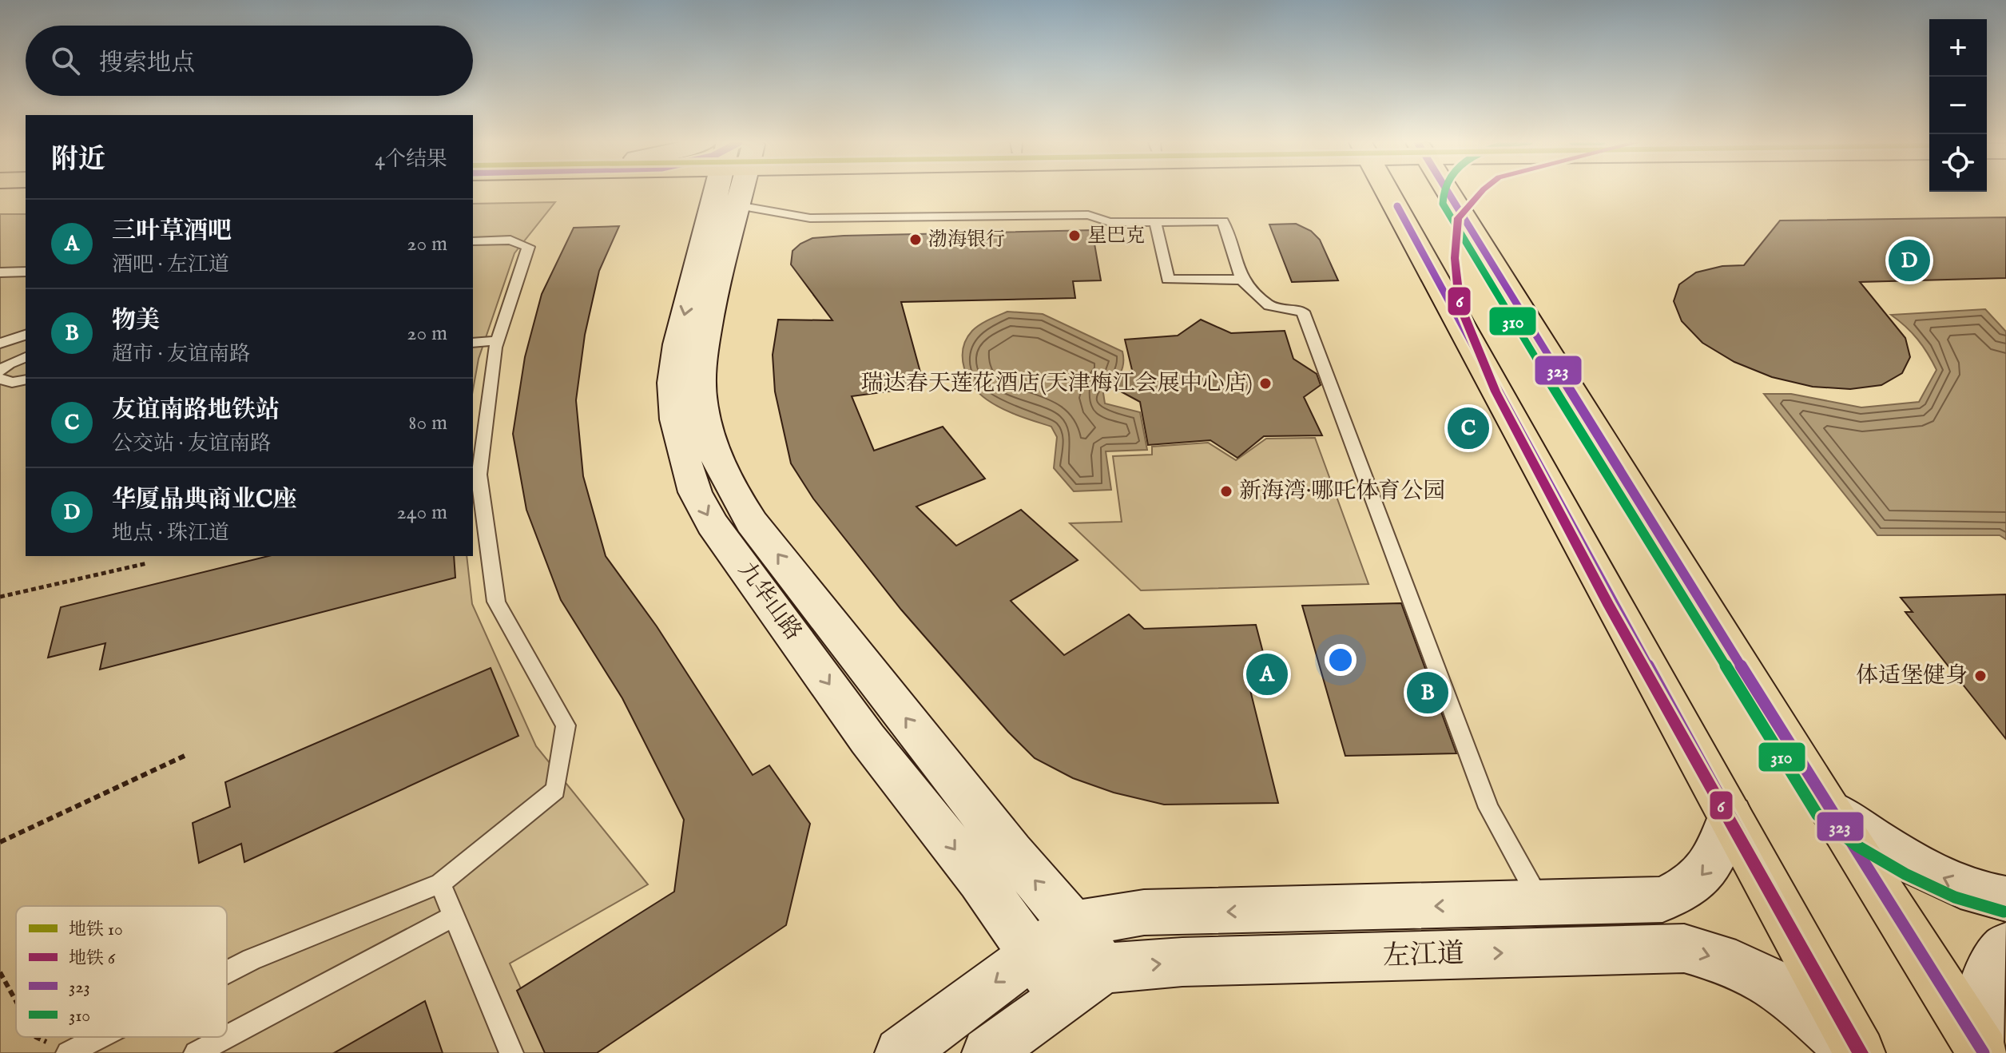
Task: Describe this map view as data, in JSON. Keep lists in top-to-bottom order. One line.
{"streets":{"street":["九华山路","左江道"]},"crossings":[["九华山路","左江道"]],"places":["星巴克","渤海银行","瑞达春天莲花酒店(天津梅江会展中心店)","新海湾·哪吒体育公园","体适堡健身"],"lines":["metro line 6","transit line 323","transit line 310"],"legend":["地铁 10","地铁 6","323","310"],"page":{"map_buttons":["+","−"],"search":"搜索地点","heading":["附近","4个结果"],"list":[{"mark":"A","name":"三叶草酒吧","note":"酒吧 · 左江道","value":"20 m"},{"mark":"B","name":"物美","note":"超市 · 友谊南路","value":"20 m"},{"mark":"C","name":"友谊南路地铁站","note":"公交站 · 友谊南路","value":"80 m"},{"mark":"D","name":"华厦晶典商业C座","note":"地点 · 珠江道","value":"240 m"}],"pins":["D","C","A","B"]}}
